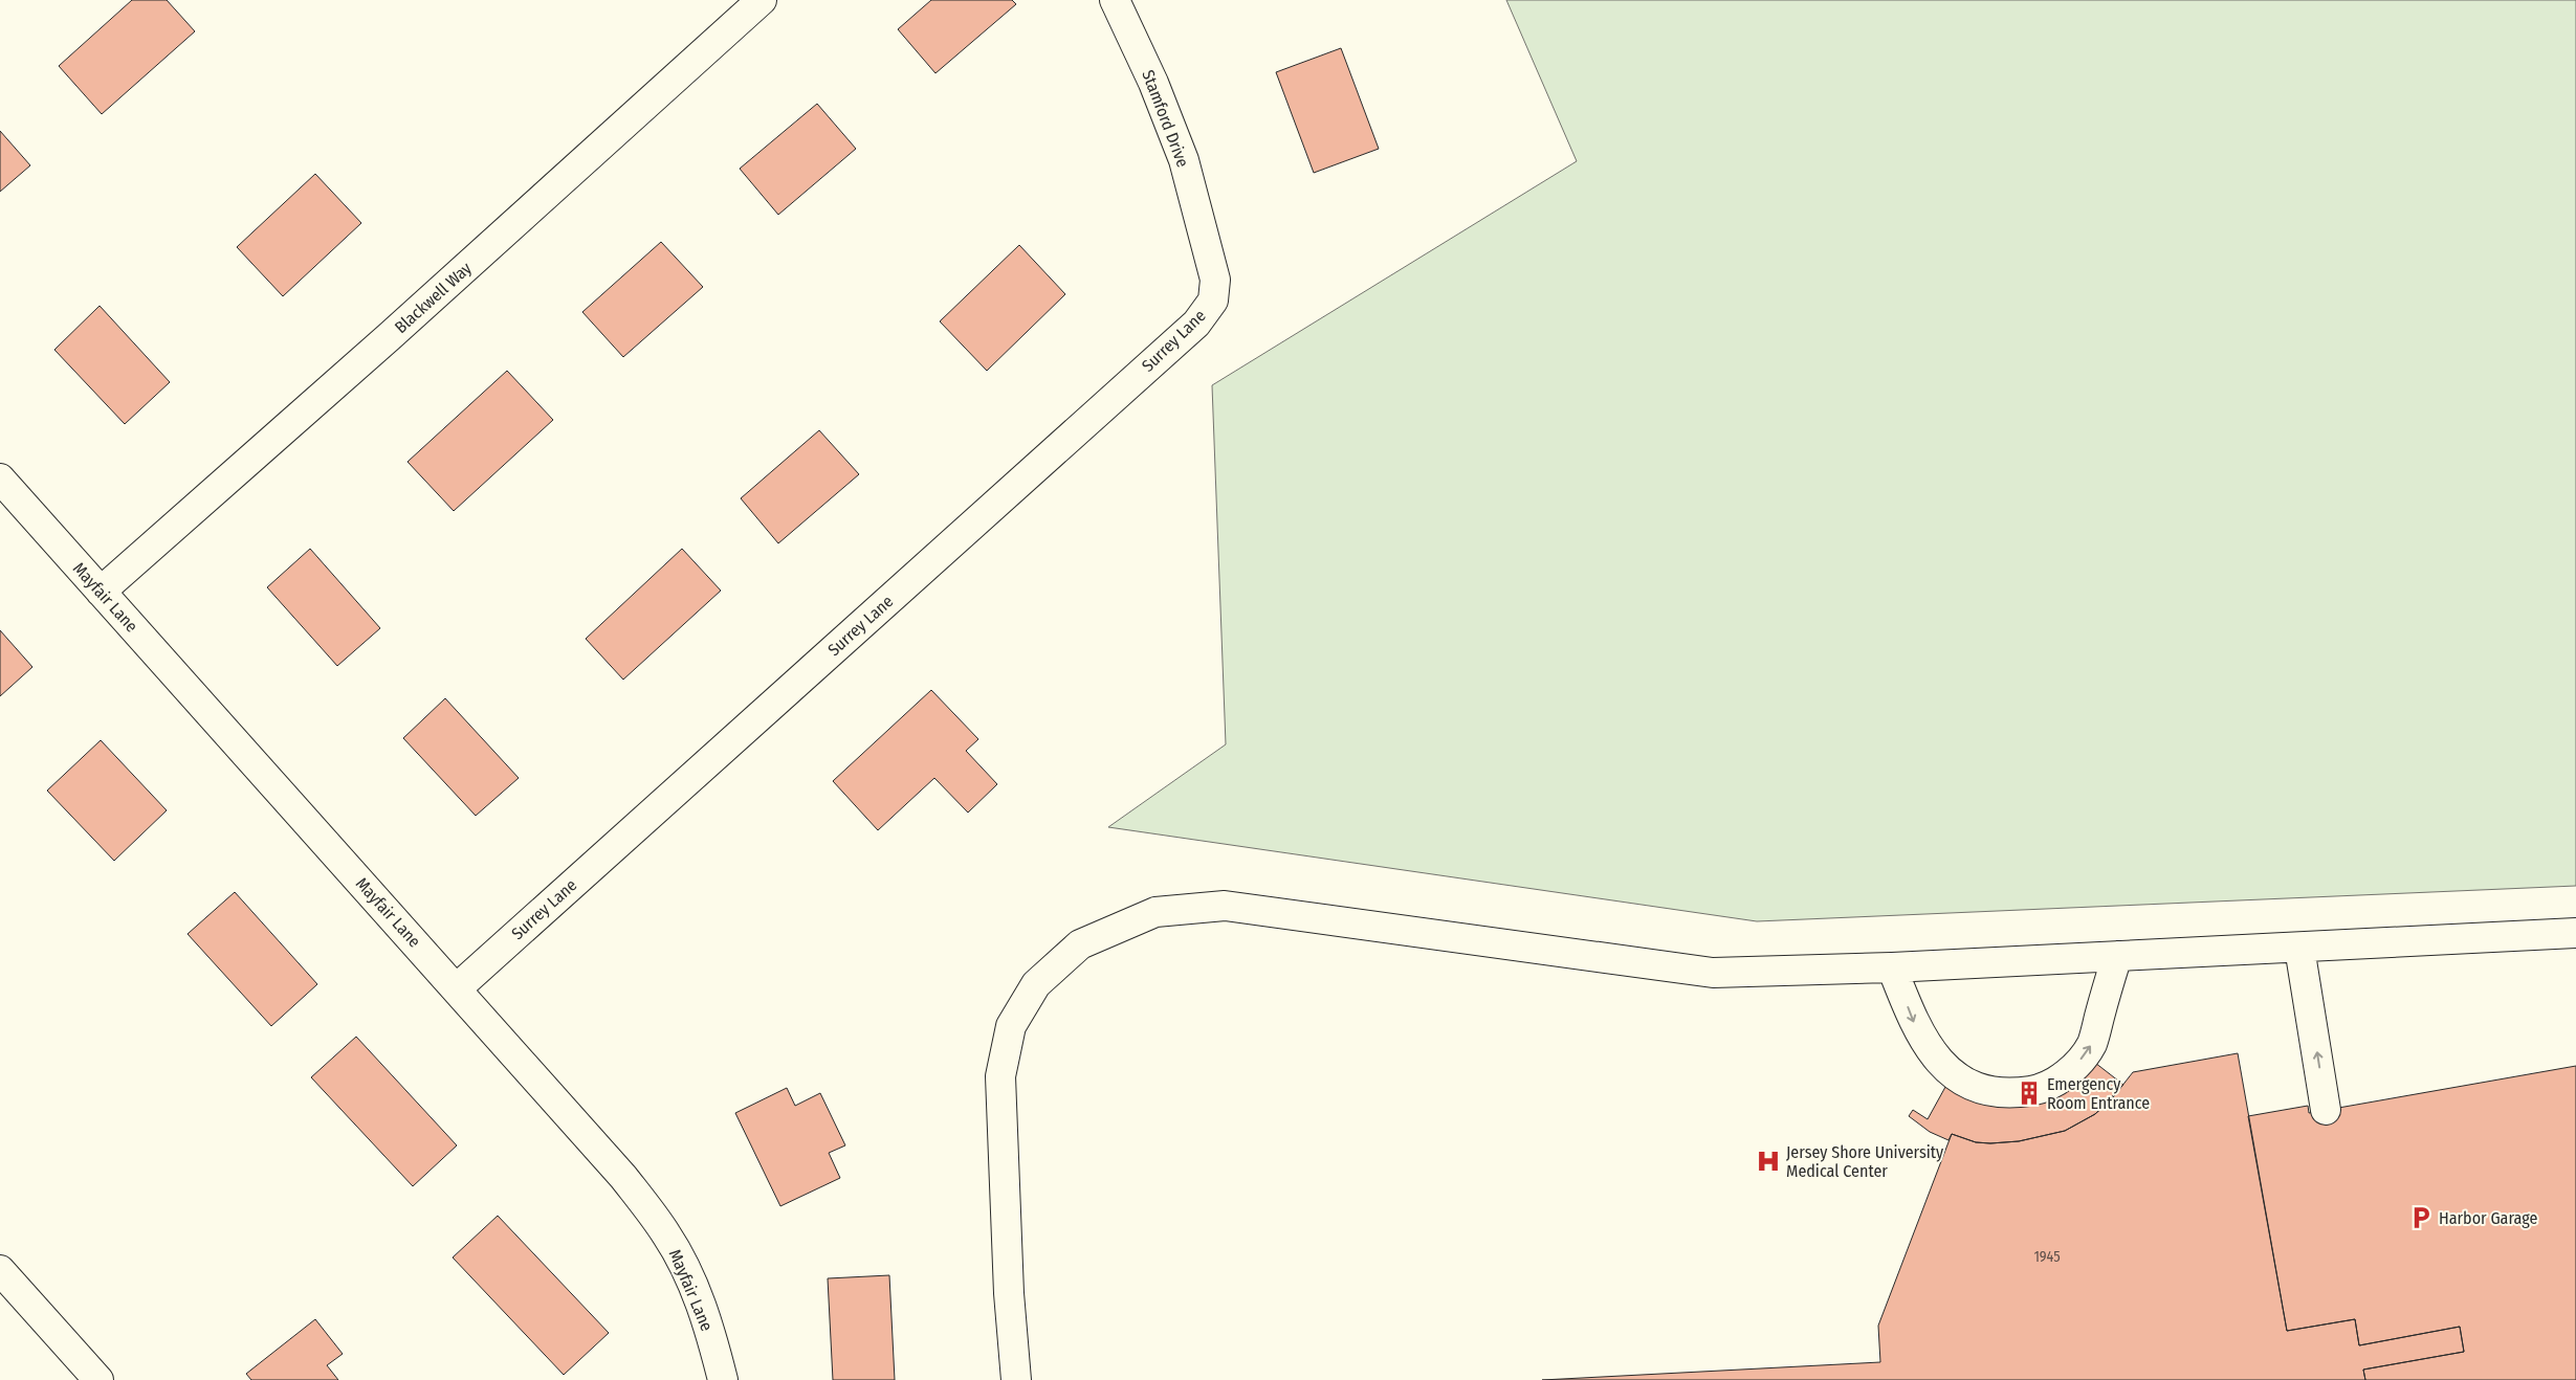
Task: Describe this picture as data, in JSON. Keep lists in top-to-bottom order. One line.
{"streets":{"street":["Stamford Drive","Blackwell Way","Surrey Lane","Mayfair Lane"]},"crossings":[["Stamford Drive","Surrey Lane"],["Blackwell Way","Mayfair Lane"],["Surrey Lane","Mayfair Lane"]],"places":{"building":["Emergency Room Entrance"],"hospital":["Jersey Shore University Medical Center"],"parking":["Harbor Garage"]},"house_numbers":["1945"]}
